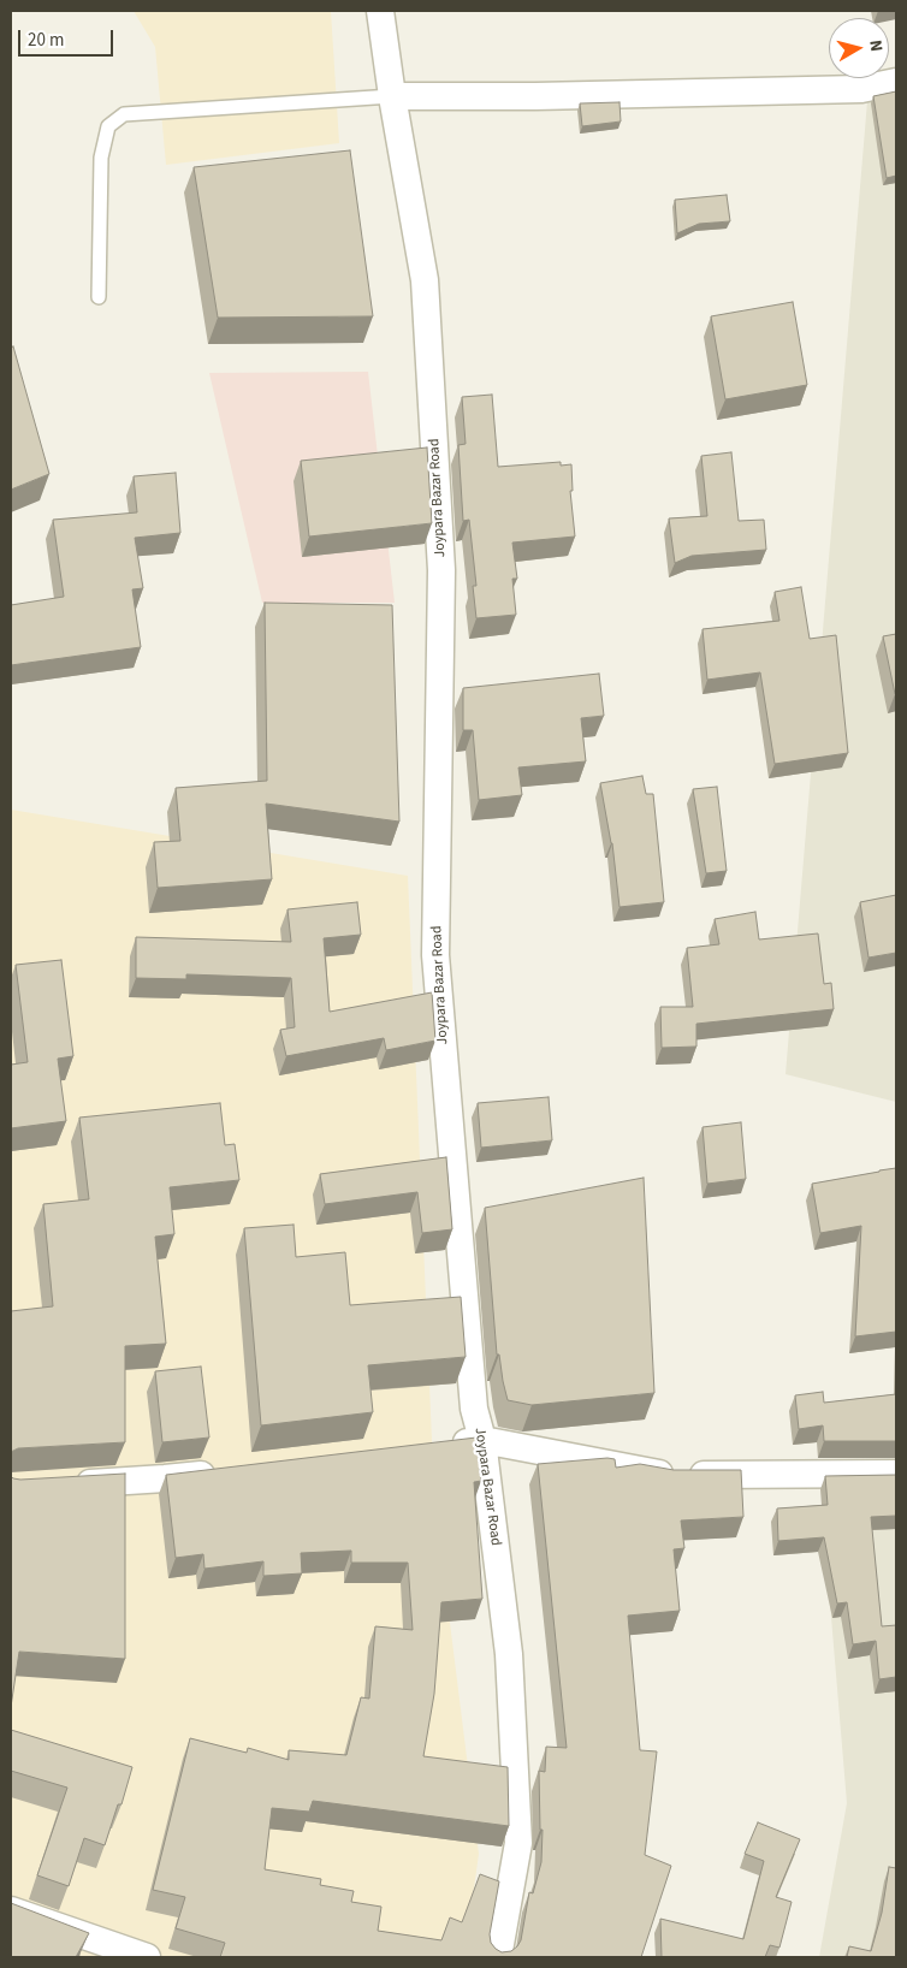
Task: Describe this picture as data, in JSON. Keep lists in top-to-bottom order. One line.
{"streets":{"street":["Joypara Bazar Road"]},"scale_bar":"20 m","north":"right"}
